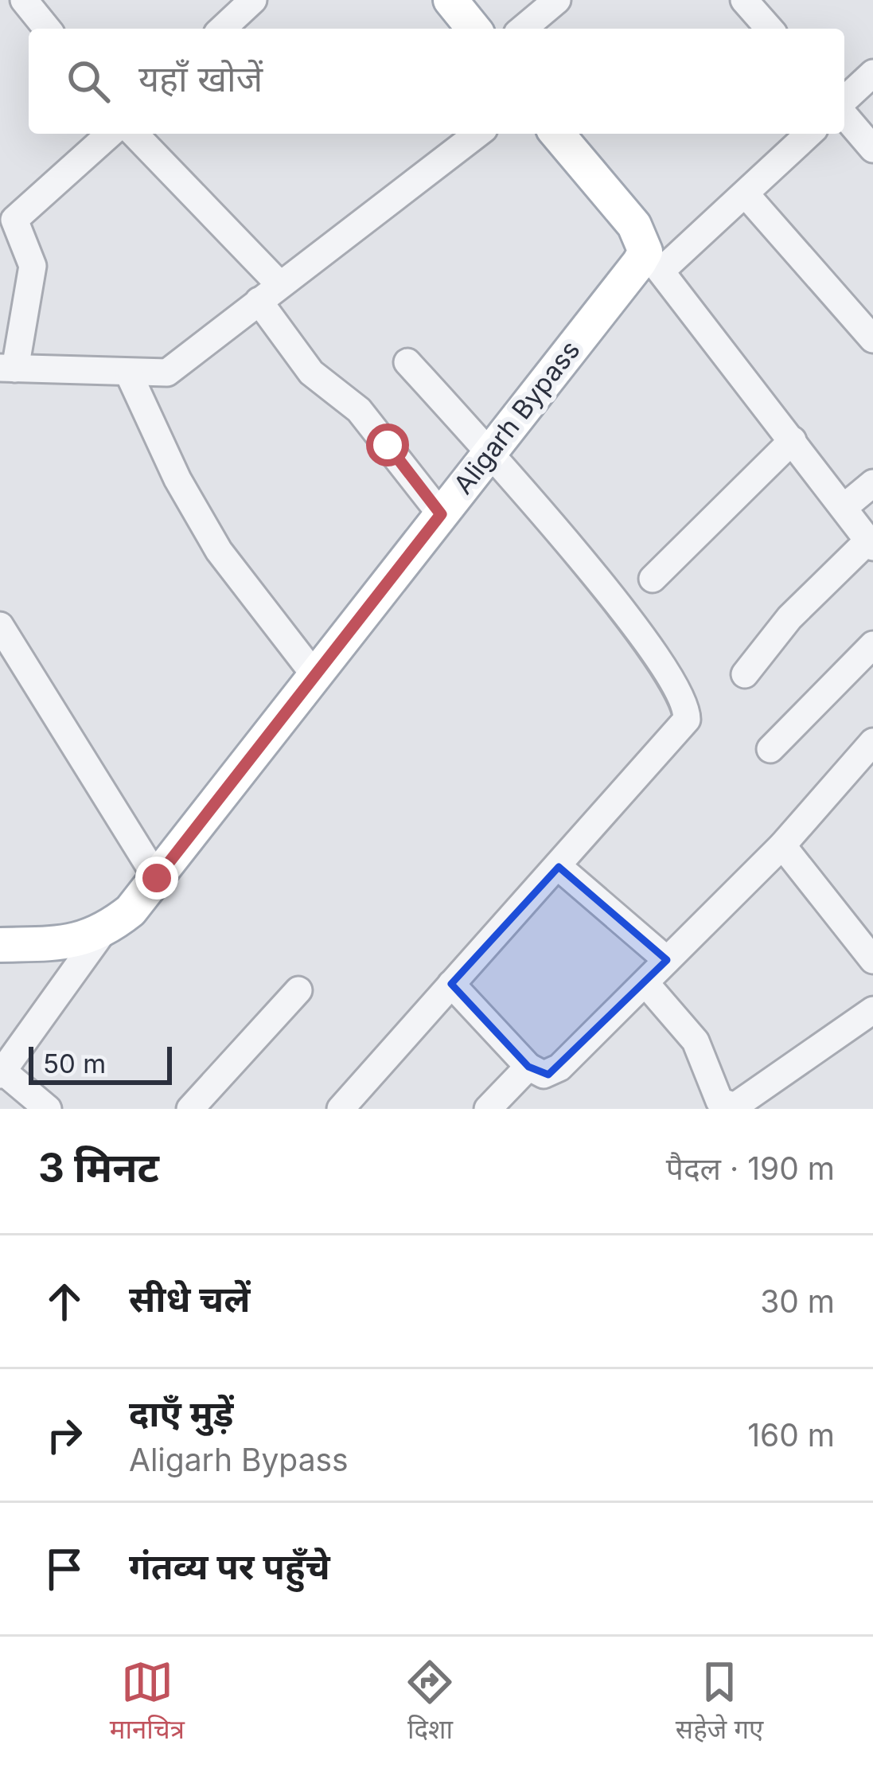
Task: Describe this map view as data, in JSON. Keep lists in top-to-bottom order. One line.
{"streets":{"main road":["Aligarh Bypass"]},"scale_bar":"50 m","page":{"search":"यहाँ खोजें","scale":"50 m","heading":["3 मिनट","पैदल · 190 m"],"list":[["सीधे चलें","30 m"],["दाएँ मुड़ें","Aligarh Bypass","160 m"],"गंतव्य पर पहुँचे"],"nav":["मानचित्र","दिशा","सहेजे गए"]}}
